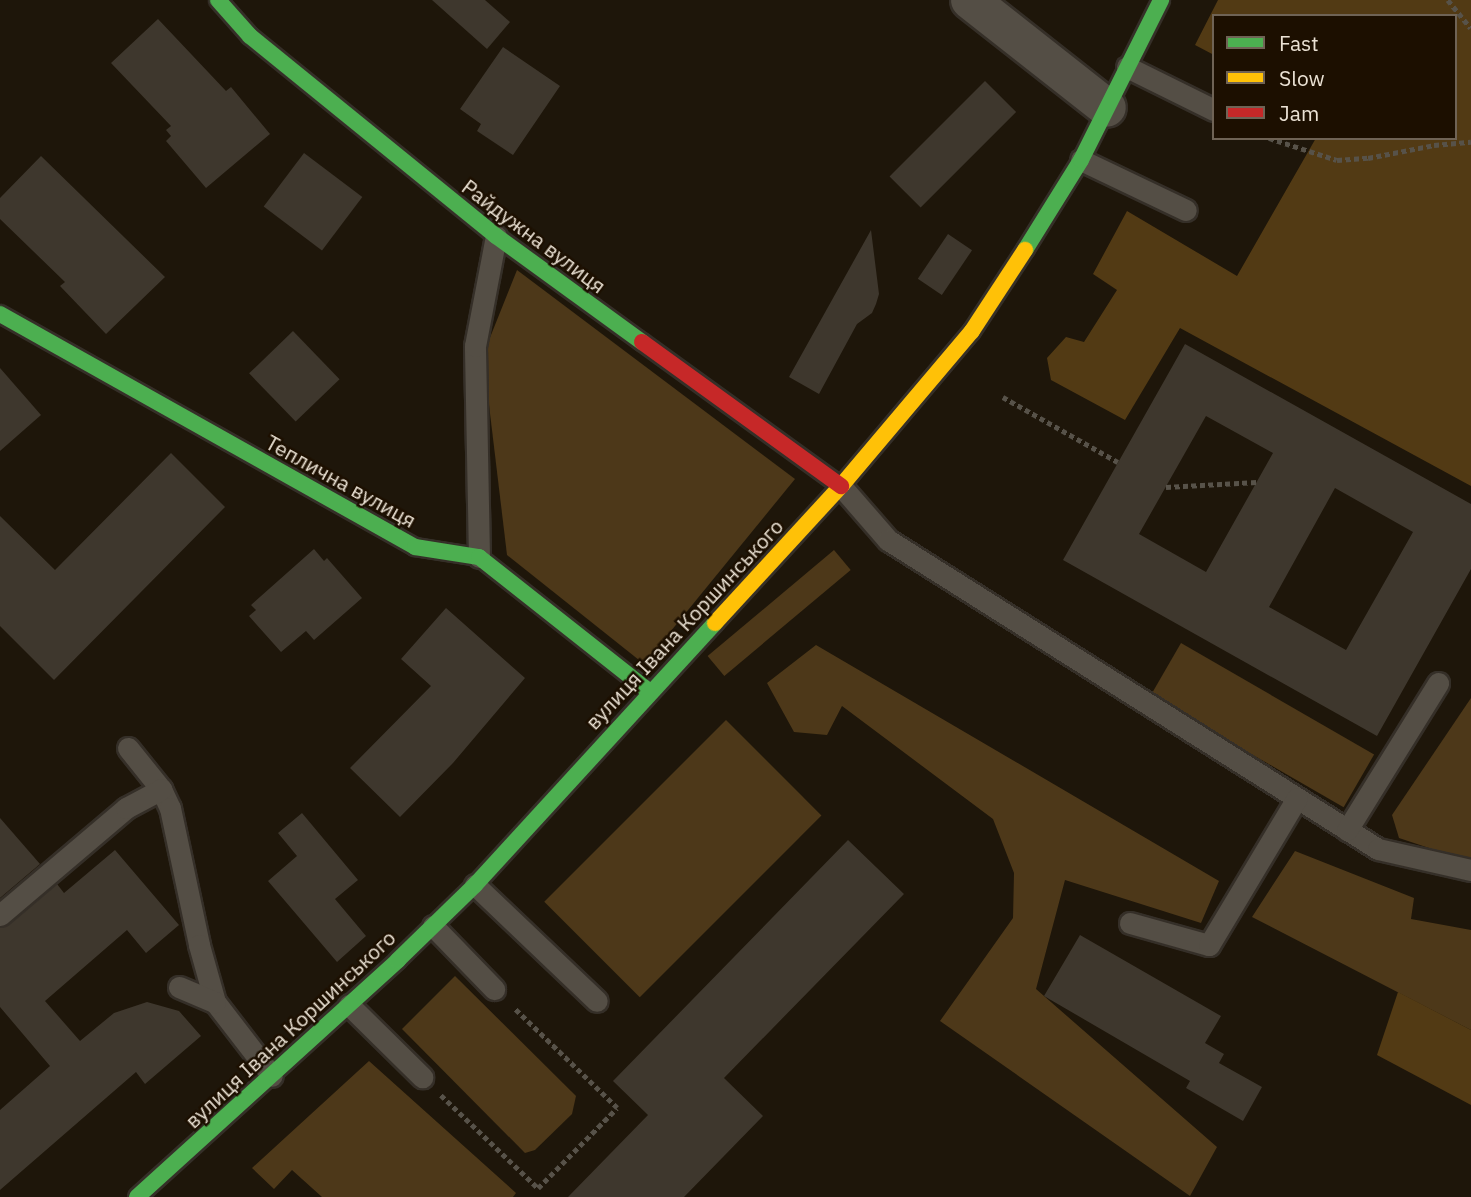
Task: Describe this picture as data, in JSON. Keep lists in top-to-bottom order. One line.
{"streets":{"street":["Райдужна вулиця","Теплична вулиця","вулиця Івана Коршинського"]},"crossings":[["Райдужна вулиця","вулиця Івана Коршинського"],["Теплична вулиця","вулиця Івана Коршинського"]],"legend":["Fast","Slow","Jam"]}
